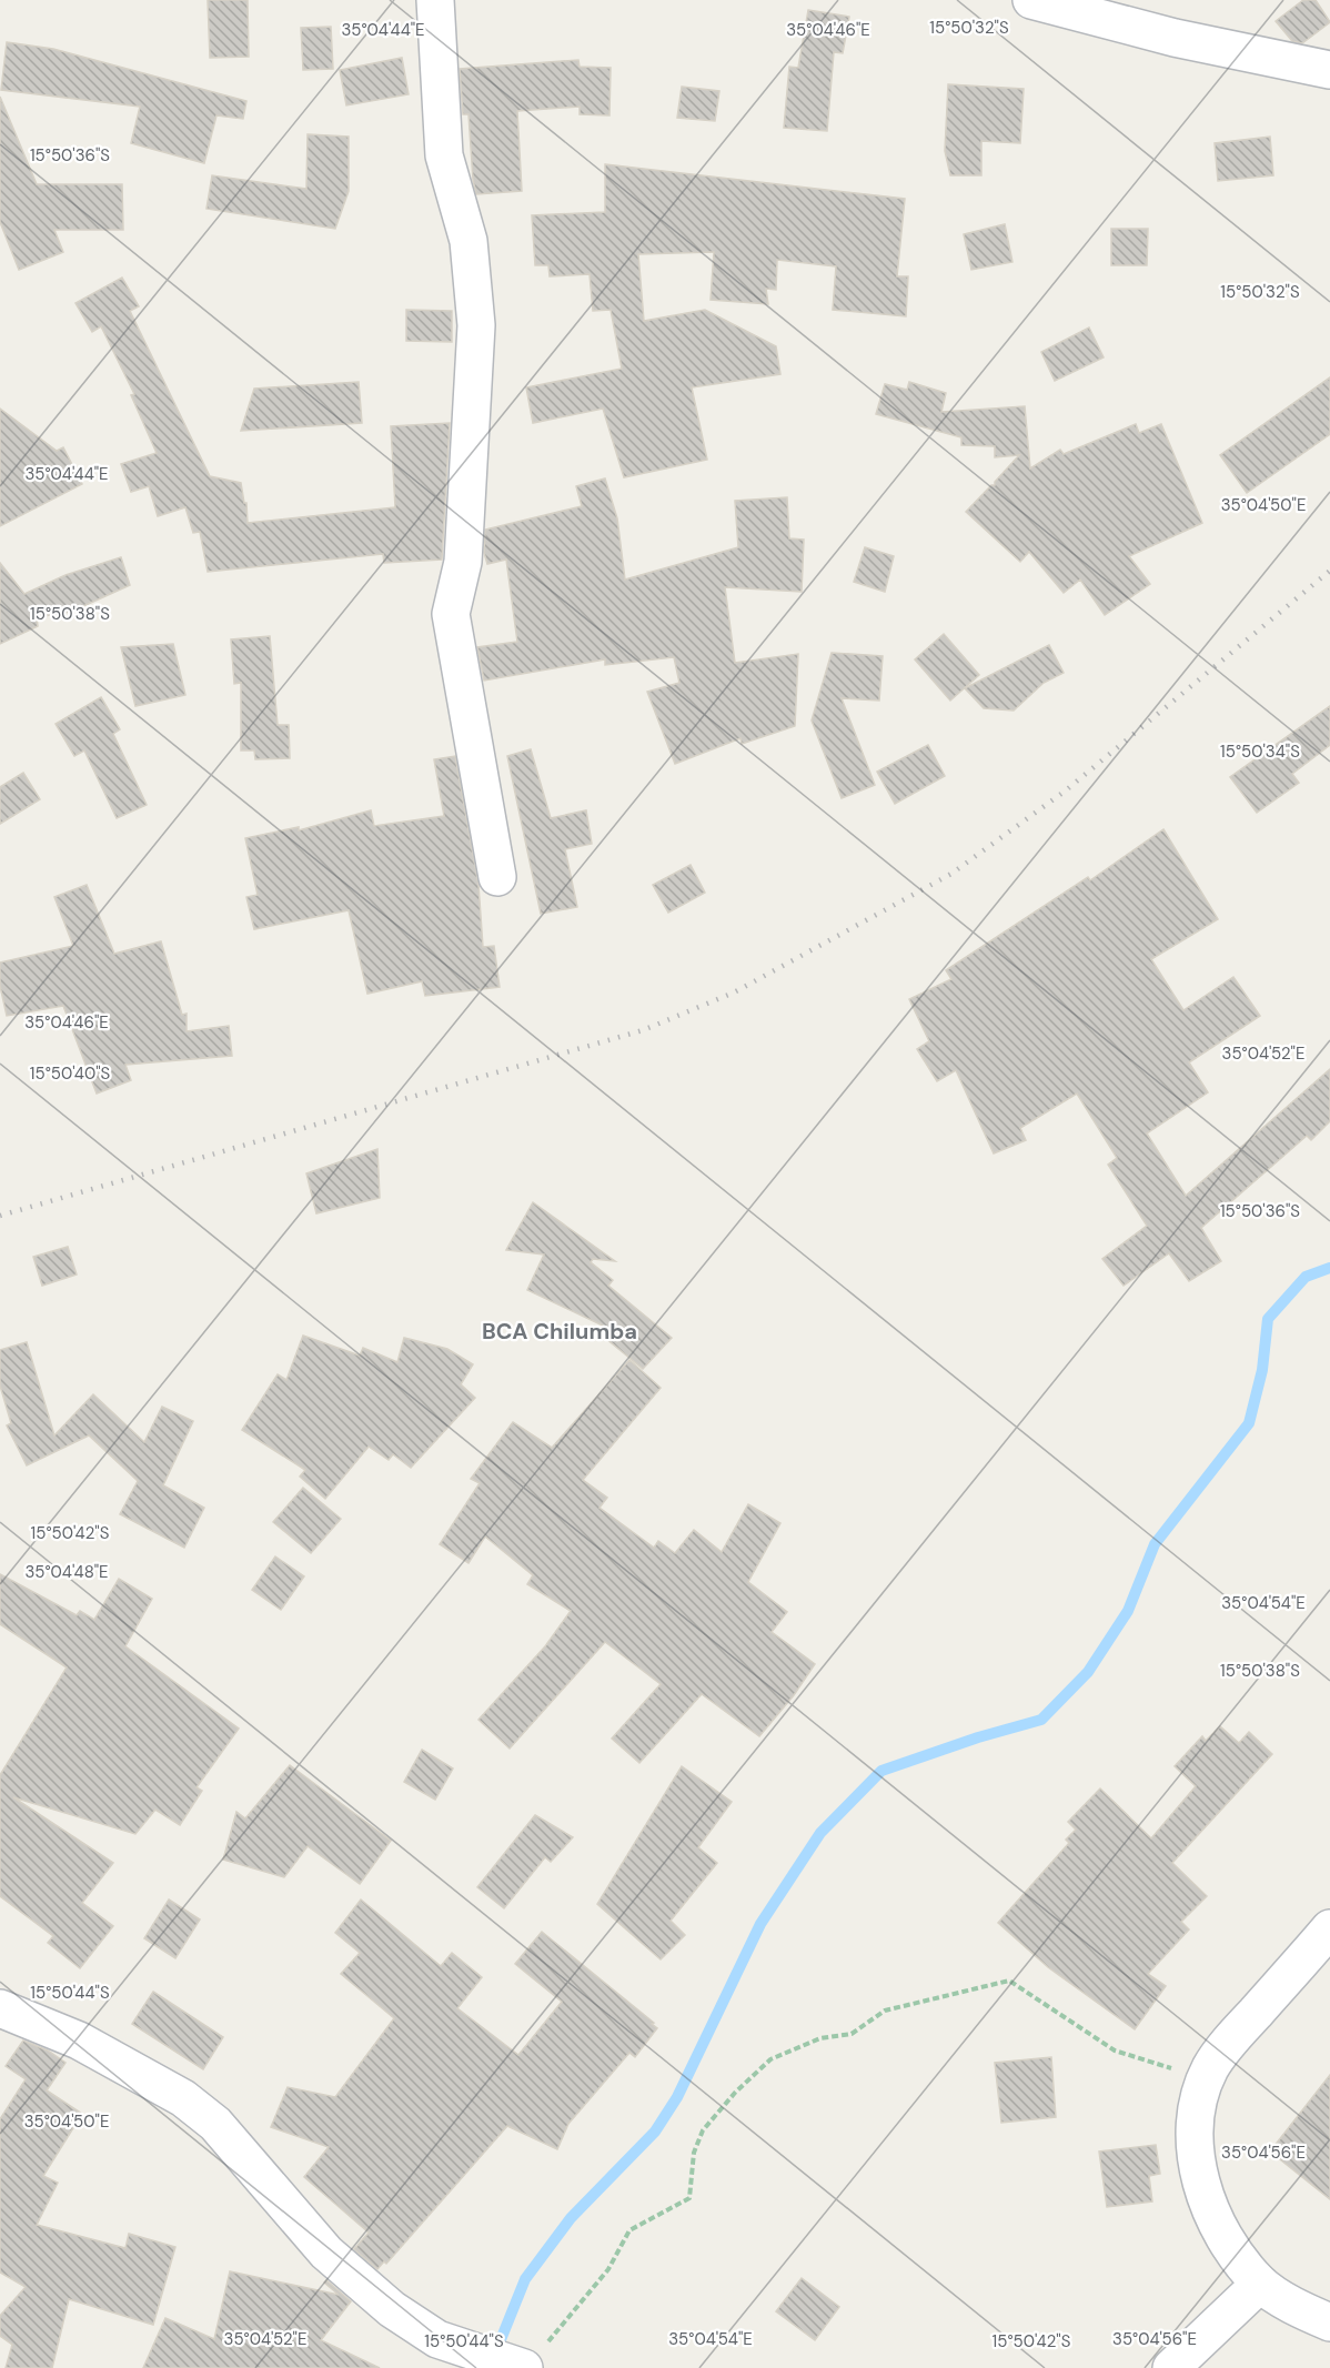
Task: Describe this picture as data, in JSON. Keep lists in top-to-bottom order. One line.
{"districts":["BCA Chilumba"],"coordinates":["15°50'32\"S","35°04'46\"E","35°04'44\"E","15°50'36\"S","35°04'50\"E","15°50'38\"S","15°50'34\"S","35°04'52\"E","15°50'40\"S","15°50'42\"S","35°04'48\"E","35°04'54\"E","15°50'44\"S","35°04'56\"E"]}
